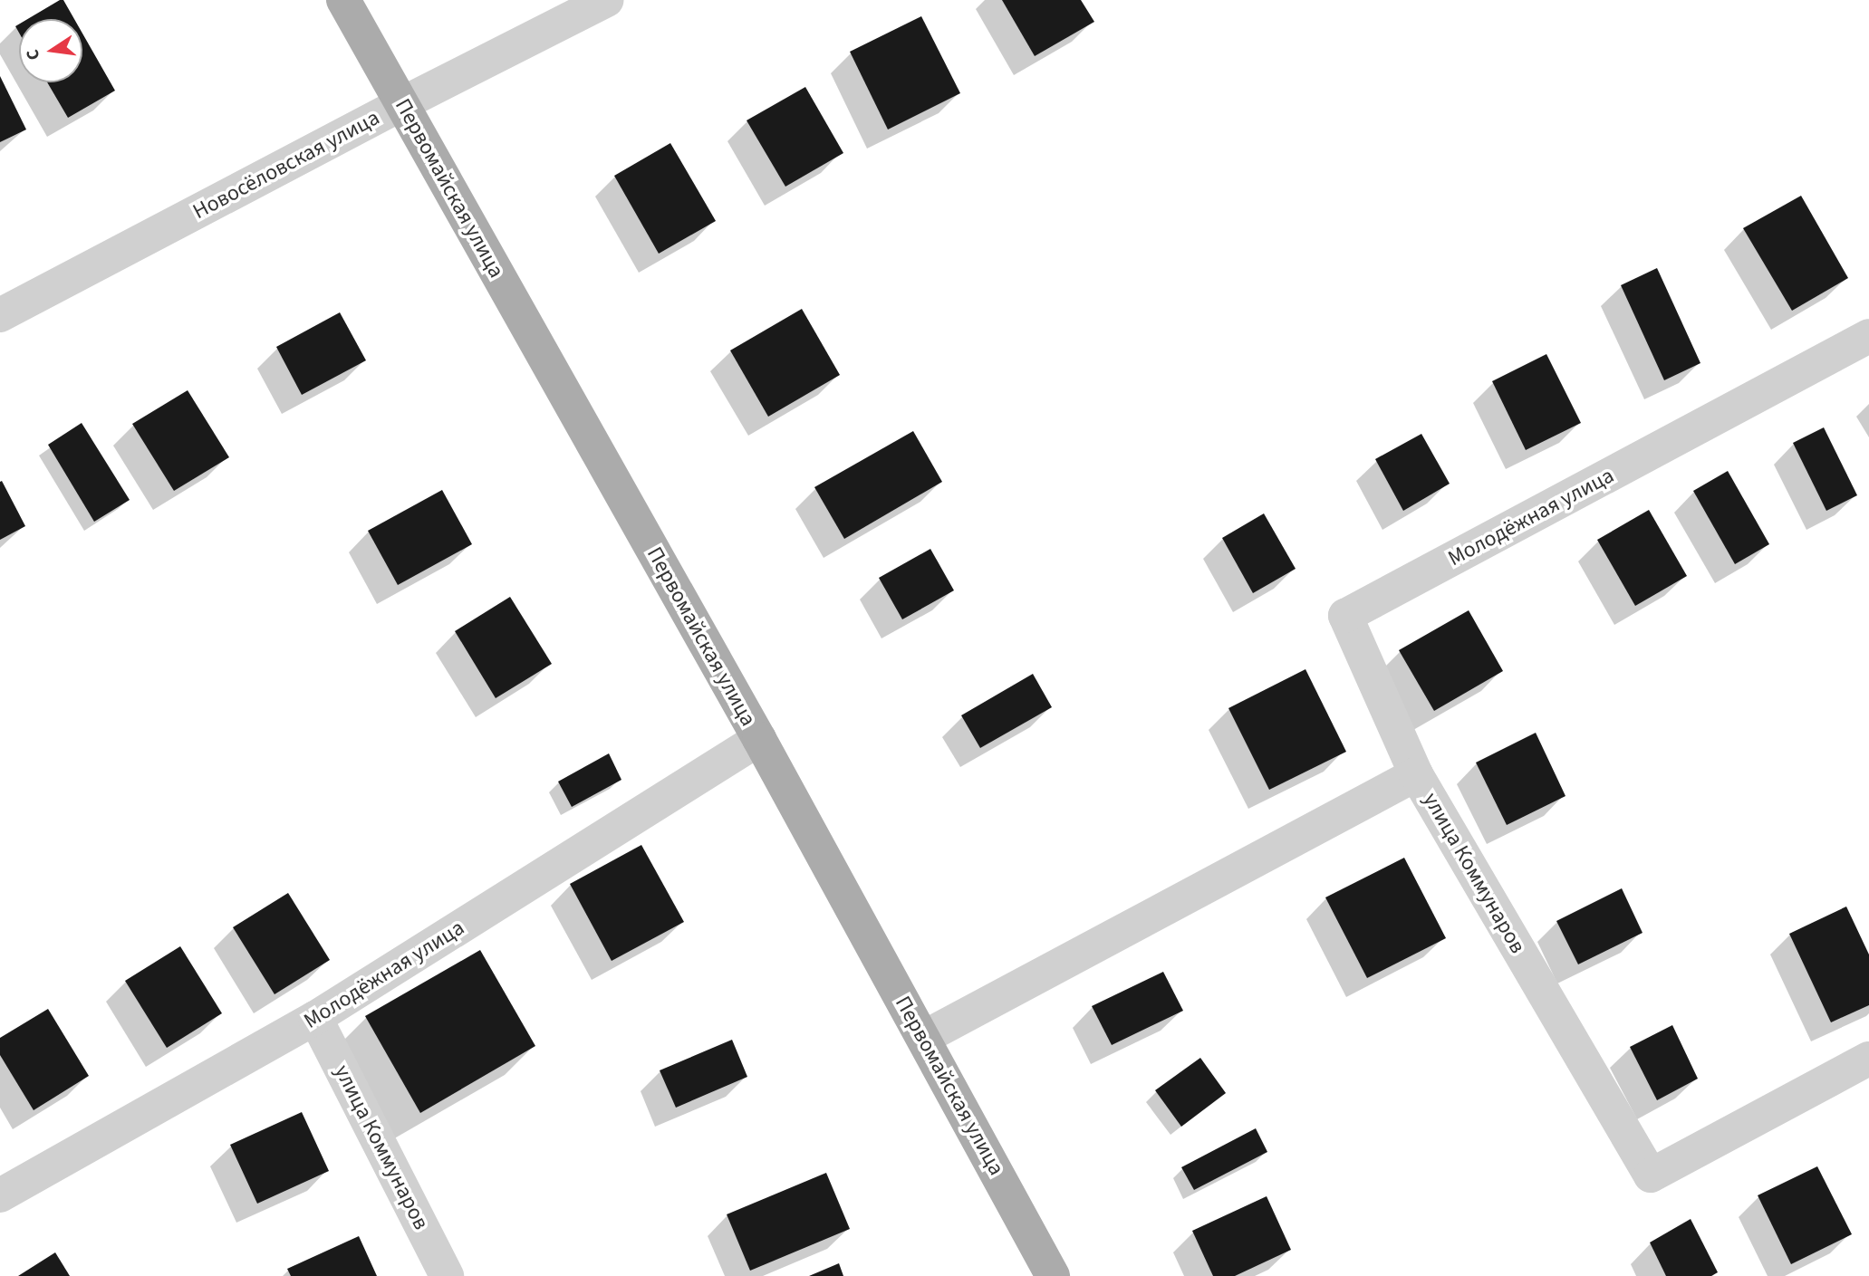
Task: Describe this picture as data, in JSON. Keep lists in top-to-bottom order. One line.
{"streets":{"main road":["Первомайская улица"],"street":["Новосёловская улица","Молодёжная улица","улица Коммунаров"]},"crossings":[["Новосёловская улица","Первомайская улица"],["Первомайская улица","Молодёжная улица"],["Первомайская улица","улица Коммунаров"],["Молодёжная улица","улица Коммунаров"]],"north":"left"}
